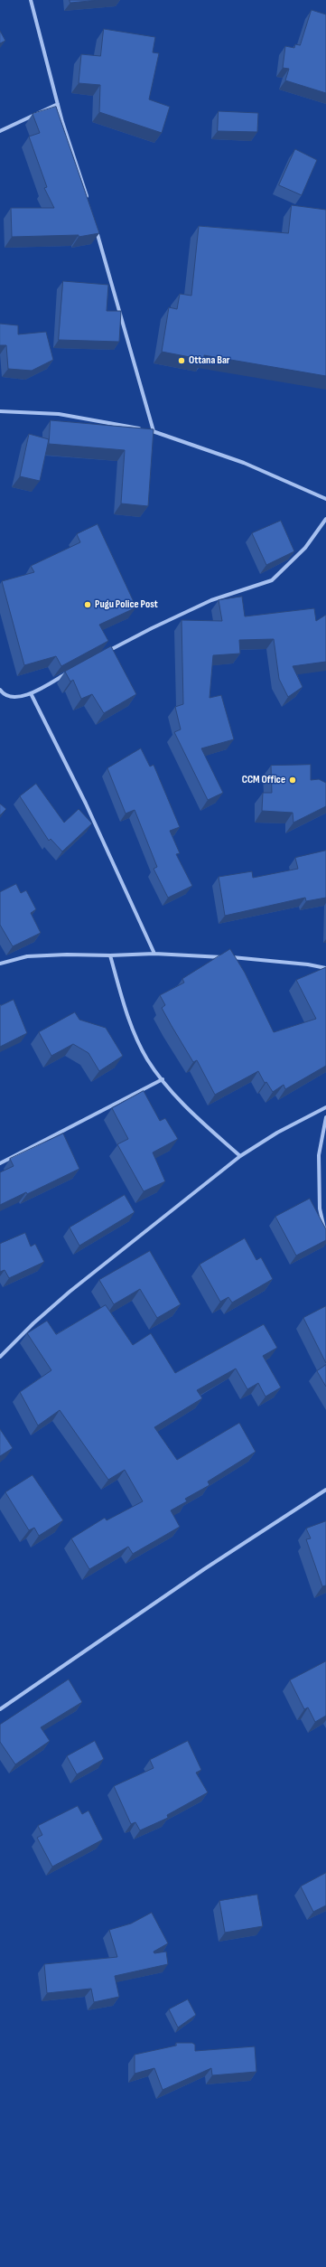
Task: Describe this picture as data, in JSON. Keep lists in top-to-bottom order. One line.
{"places":["Ottana Bar","Pugu Police Post","CCM Office"]}
